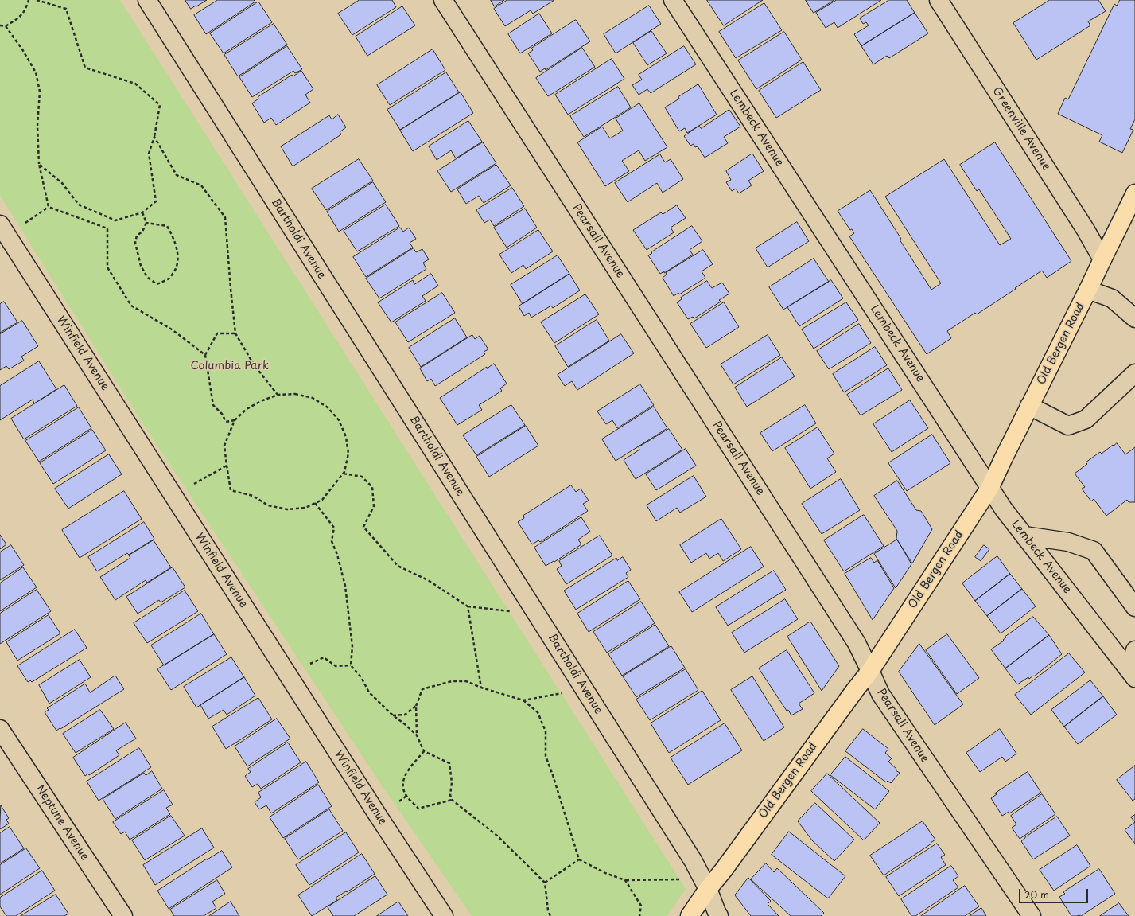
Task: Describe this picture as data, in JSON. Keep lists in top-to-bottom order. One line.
{"streets":{"main road":["Old Bergen Road"],"street":["Lembeck Avenue","Greenville Avenue","Bartholdi Avenue","Pearsall Avenue","Winfield Avenue","Neptune Avenue"]},"crossings":[["Lembeck Avenue","Old Bergen Road"],["Greenville Avenue","Old Bergen Road"],["Bartholdi Avenue","Old Bergen Road"],["Pearsall Avenue","Old Bergen Road"]],"parks":["Columbia Park"],"scale_bar":"20 m"}
